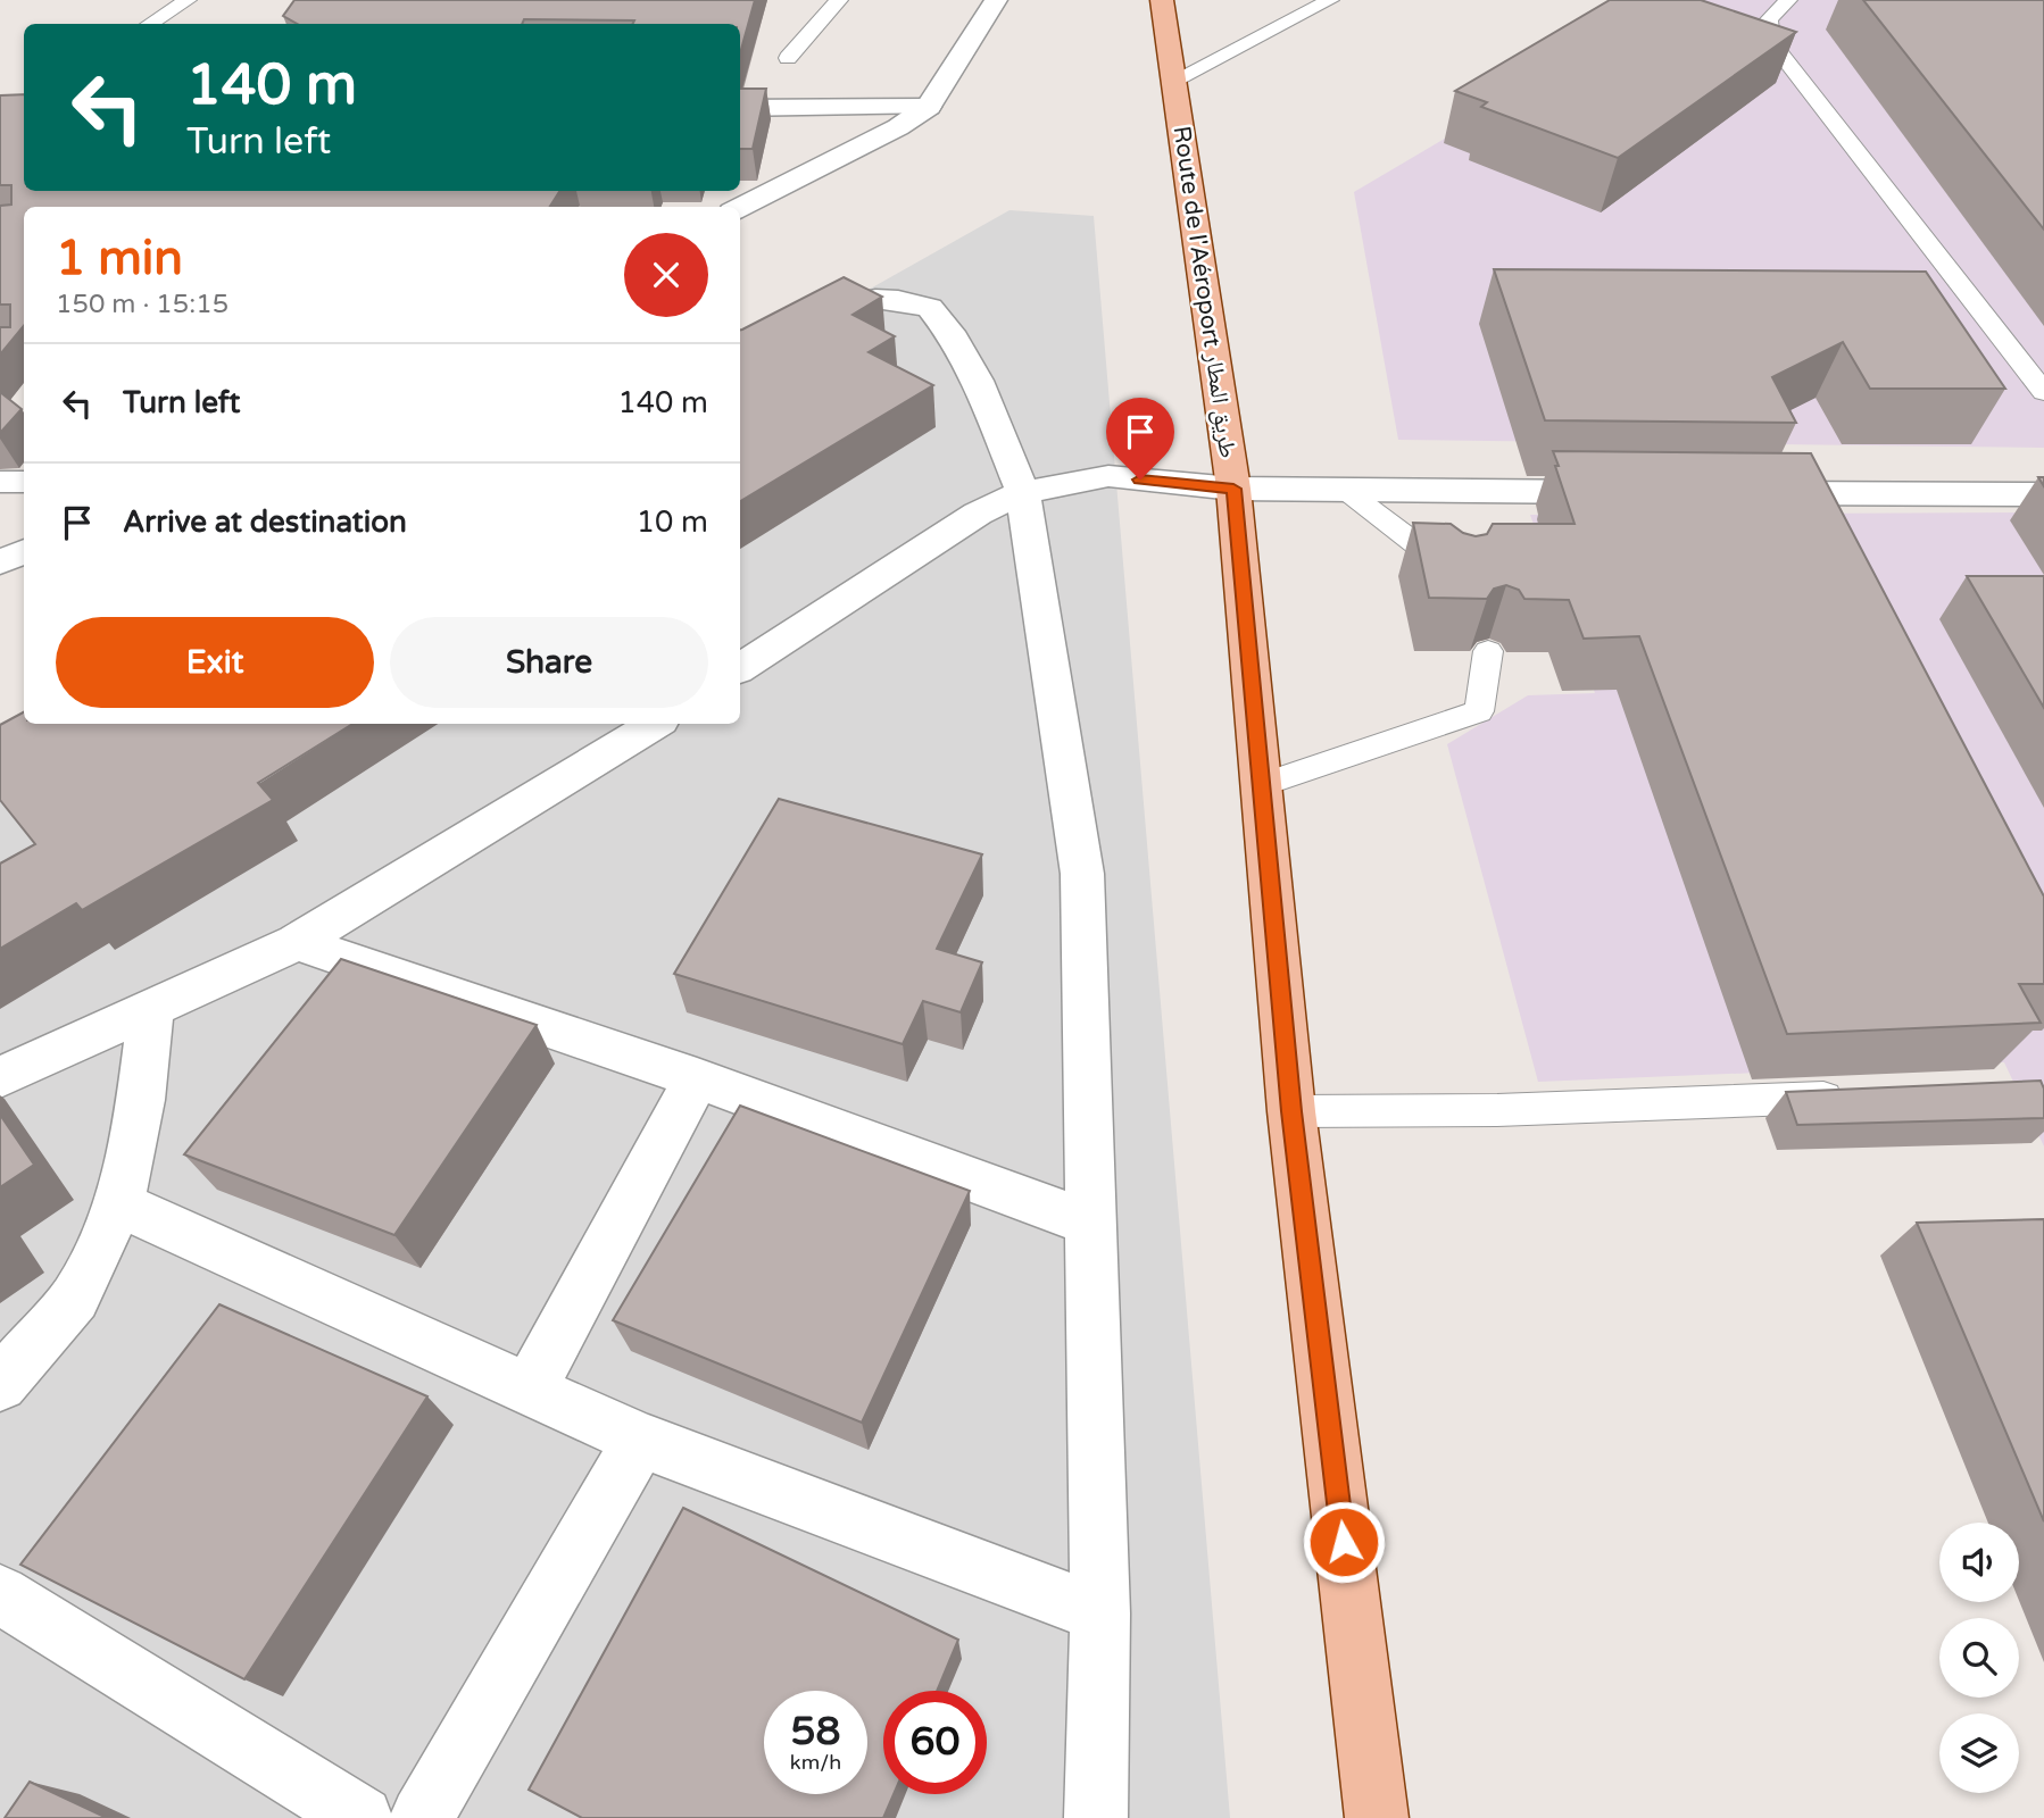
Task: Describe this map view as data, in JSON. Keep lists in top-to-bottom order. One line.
{"streets":{"main road":["Route de l'Aéroport طريق المطار"]},"page":{"turn":["140 m","Turn left"],"heading":["1 min","150 m · 15:15"],"list":[{"name":"Turn left","value":"140 m"},{"name":"Arrive at destination","value":"10 m"}],"buttons":["Exit","Share"],"speed":"58 km/h","limit":"60"}}
